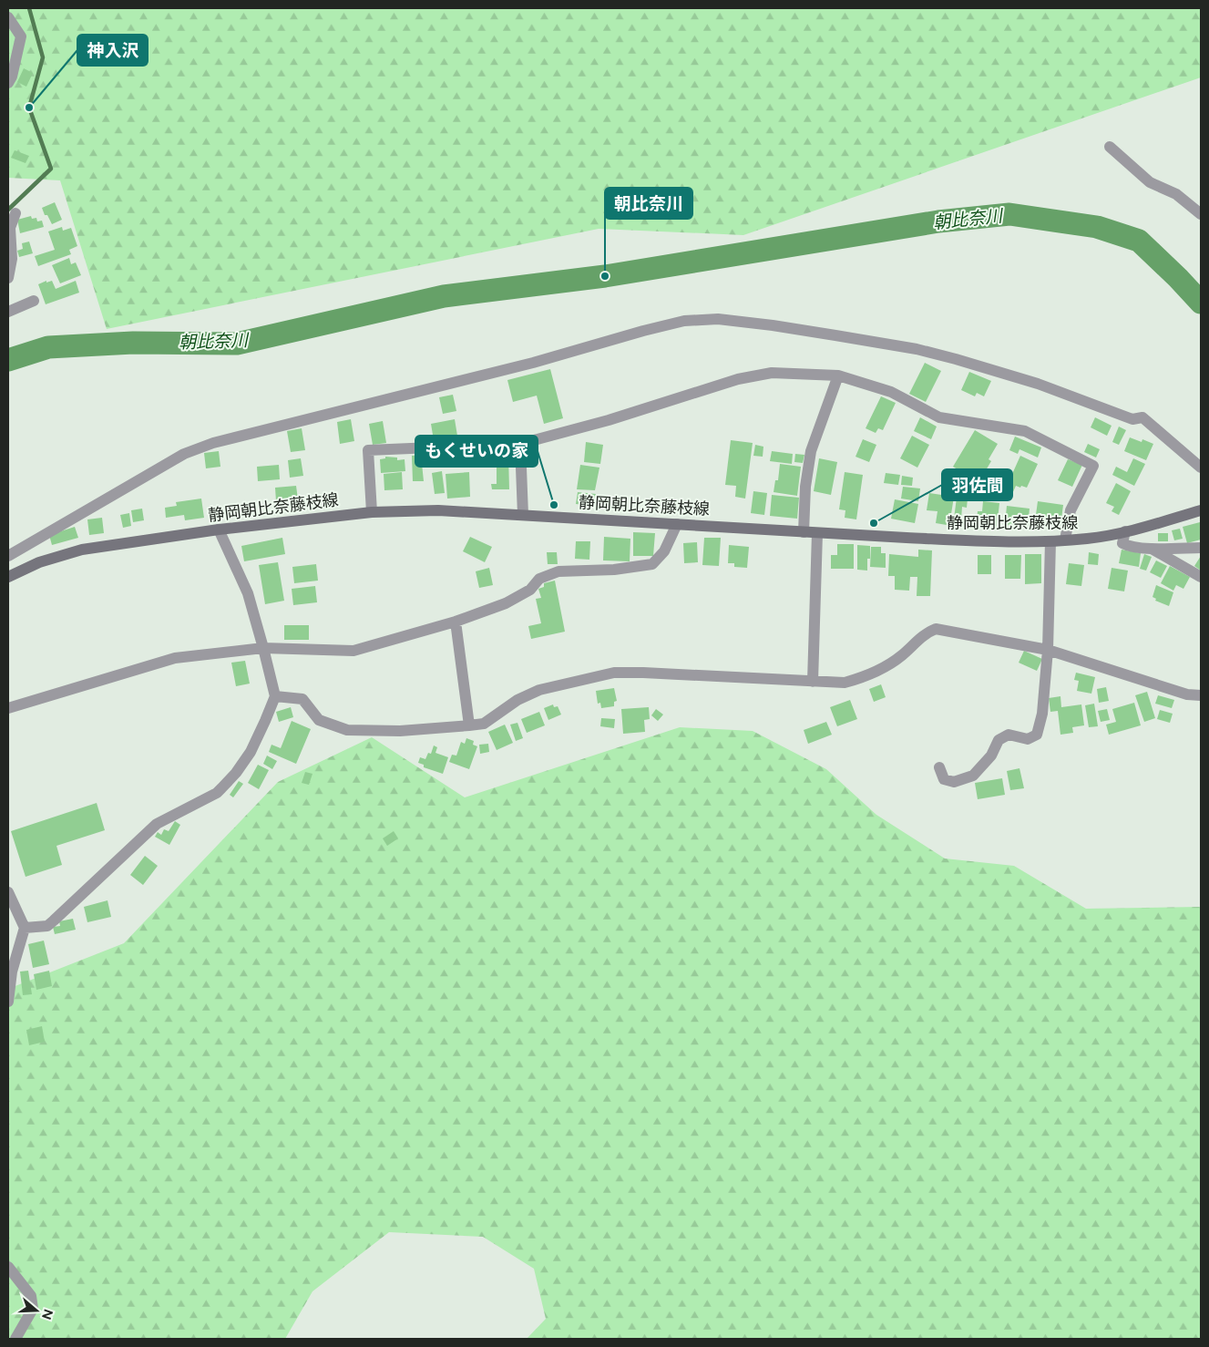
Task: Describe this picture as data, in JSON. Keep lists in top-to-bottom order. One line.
{"streets":{"main road":["静岡朝比奈藤枝線"]},"water":["朝比奈川"],"places":["神入沢","朝比奈川","もくせいの家","羽佐間"],"north":"right"}
